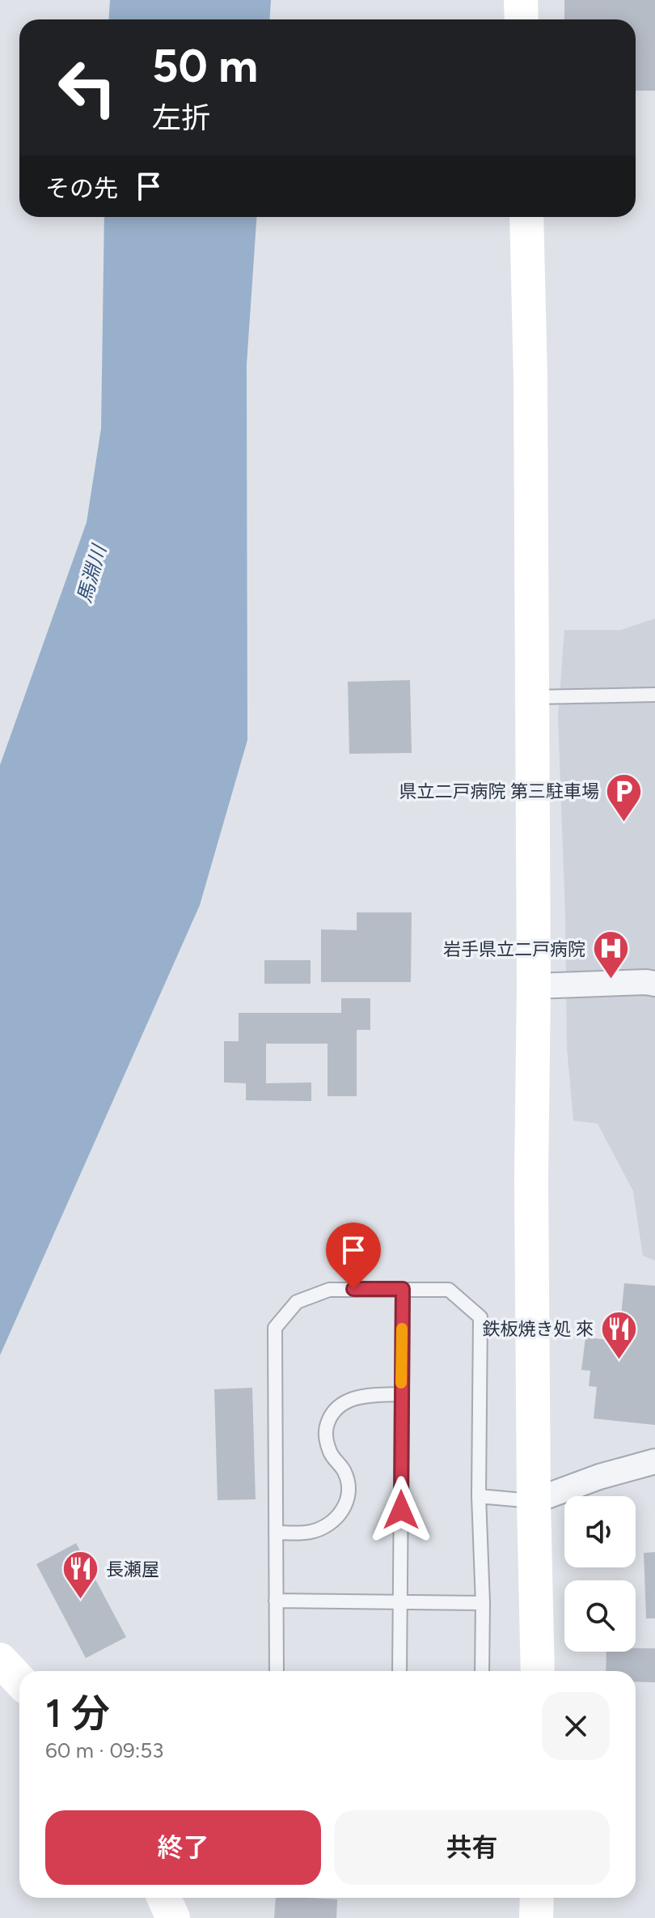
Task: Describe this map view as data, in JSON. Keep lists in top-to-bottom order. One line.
{"water":["馬淵川"],"places":{"parking":["県立二戸病院 第三駐車場"],"hospital":["岩手県立二戸病院"],"restaurant":["鉄板焼き処 來","長瀬屋"]},"page":{"turn":["50 m","左折"],"then":"その先","heading":["1 分","60 m · 09:53"],"buttons":["終了","共有"]}}
